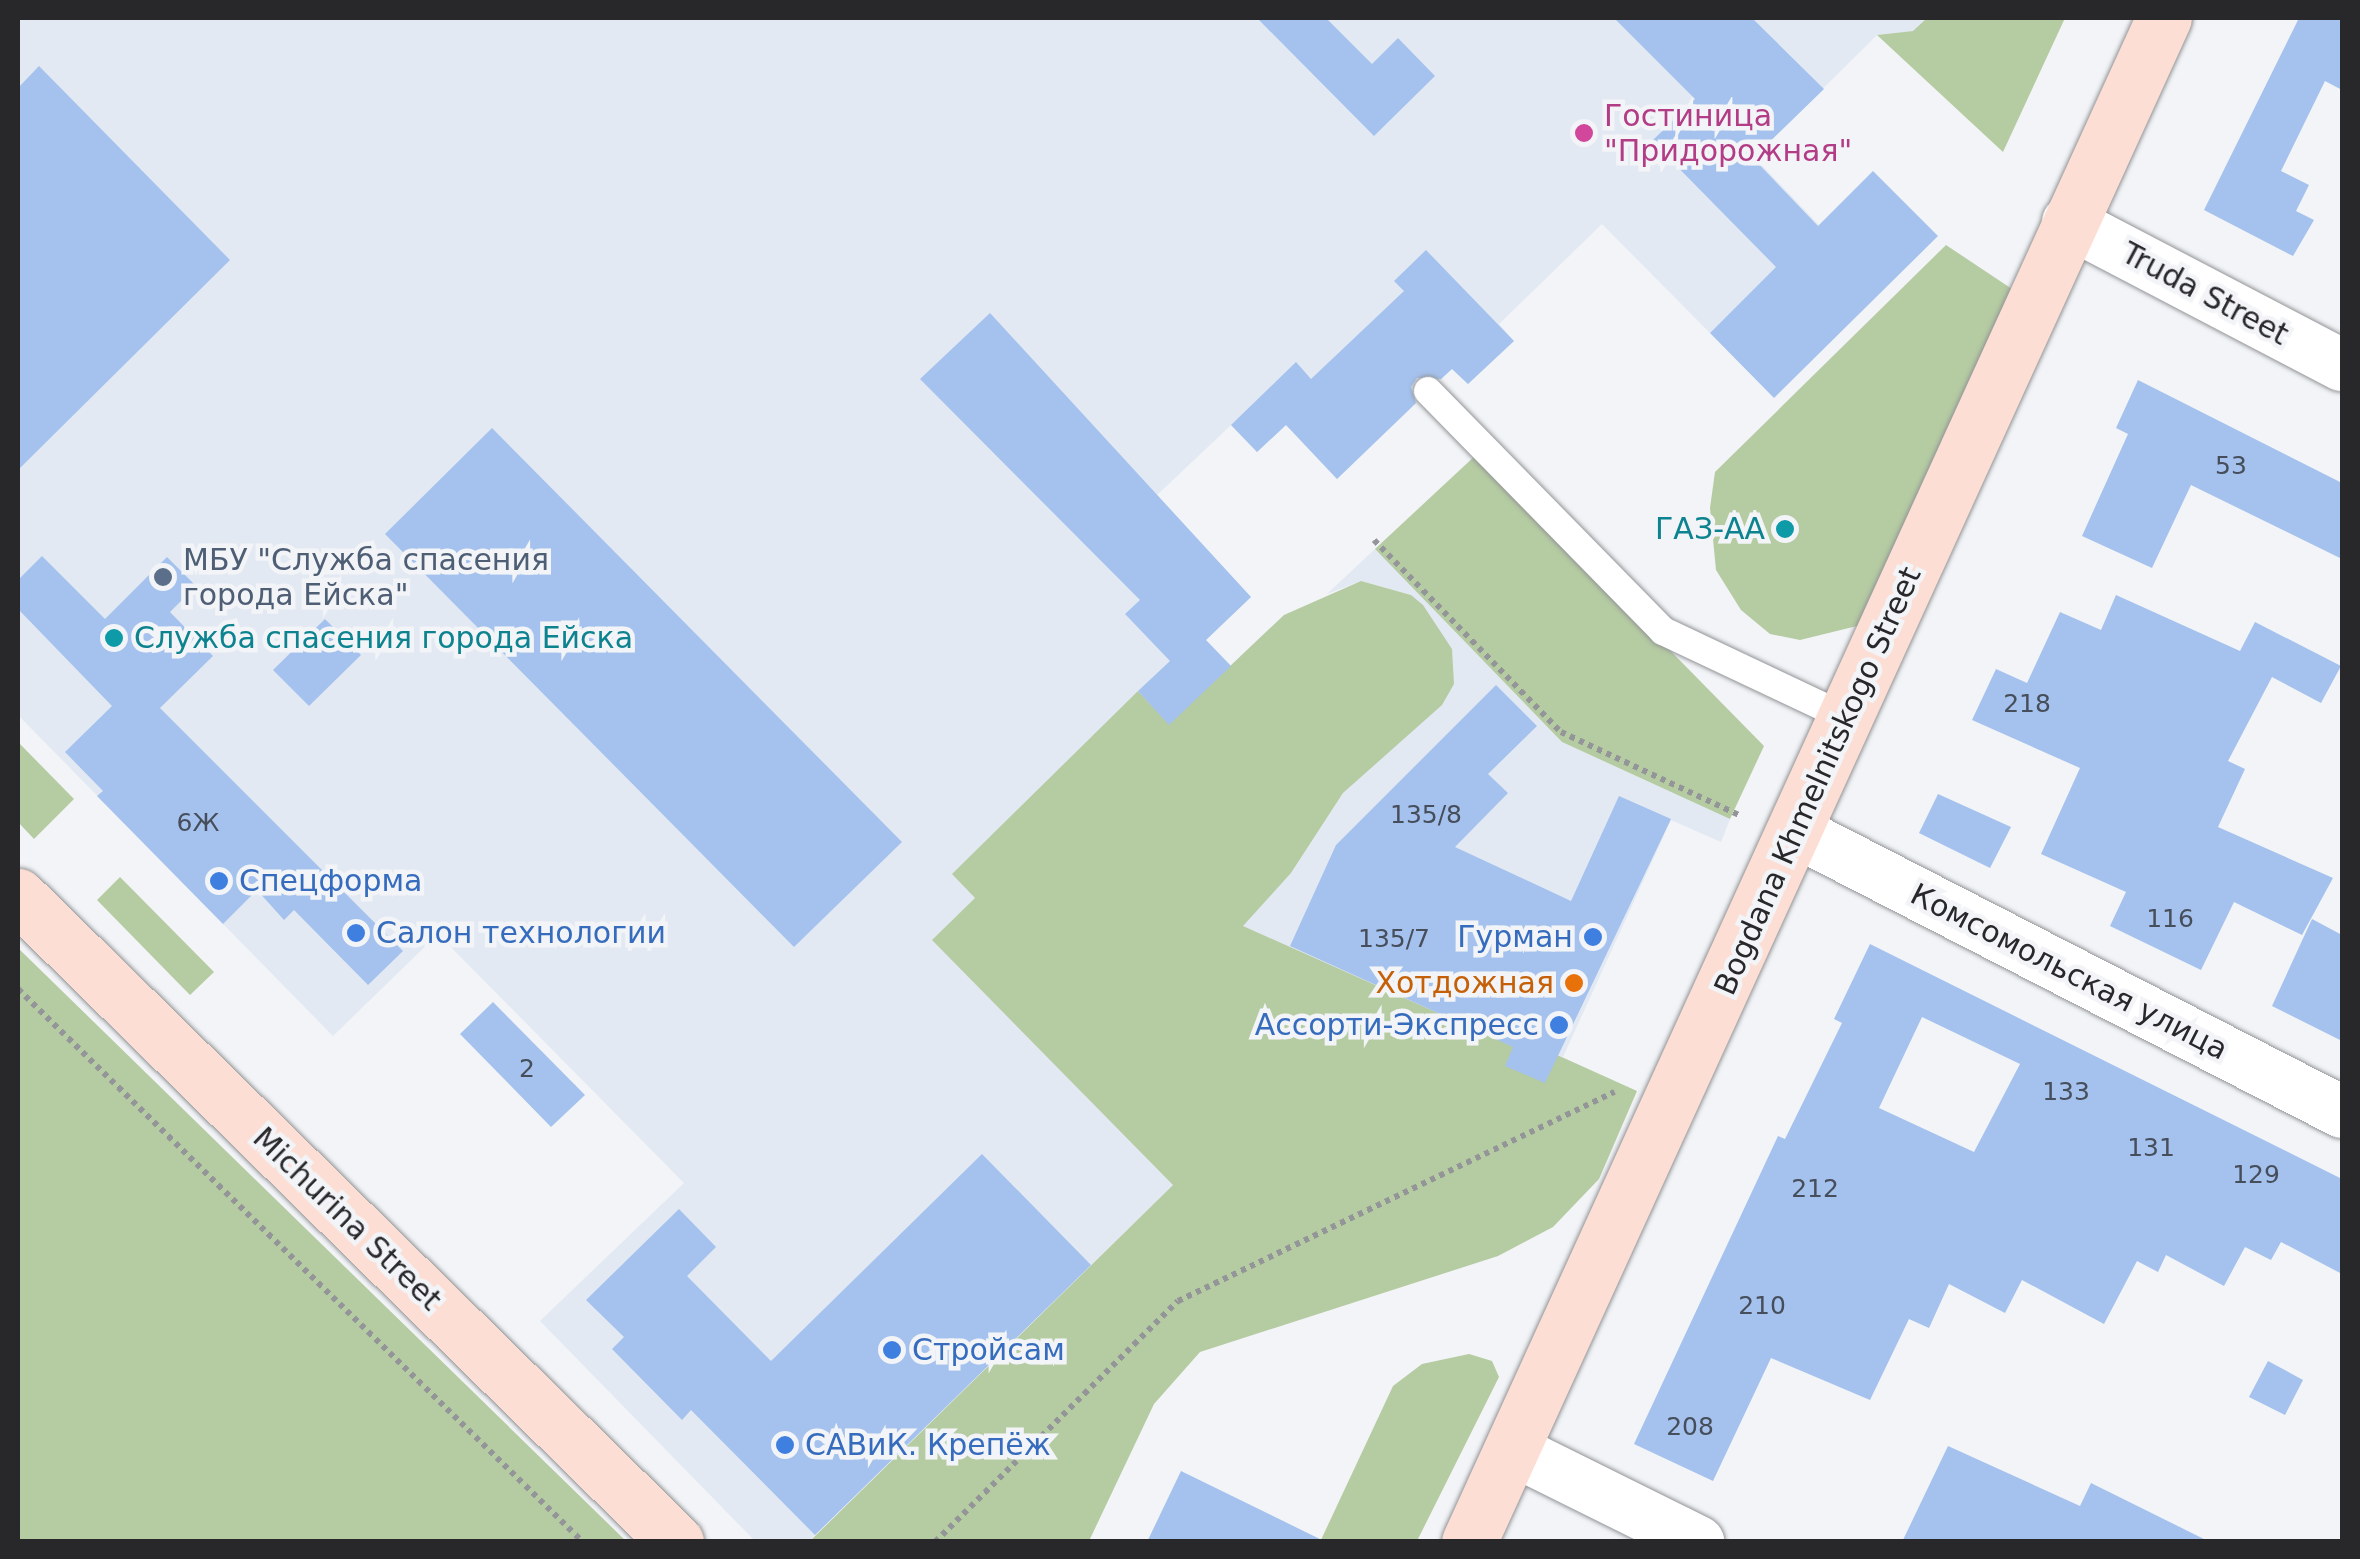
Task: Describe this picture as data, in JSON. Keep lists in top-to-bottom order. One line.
{"streets":{"main road":["Bogdana Khmelnitskogo Street","Michurina Street"],"street":["Truda Street","Комсомольская улица"]},"crossings":[["Truda Street","Bogdana Khmelnitskogo Street"],["Bogdana Khmelnitskogo Street","Комсомольская улица"]],"places":["Гостиница \"Придорожная\"","ГАЗ-АА","МБУ \"Служба спасения города Ейска\"","Служба спасения города Ейска","Спецформа","Салон технологии","Гурман","Хотдожная","Ассорти-Экспресс","Стройсам","САВиК. Крепёж"],"house_numbers":["53","218","135/8","6Ж","116","135/7","2","133","131","129","212","210","208"]}
